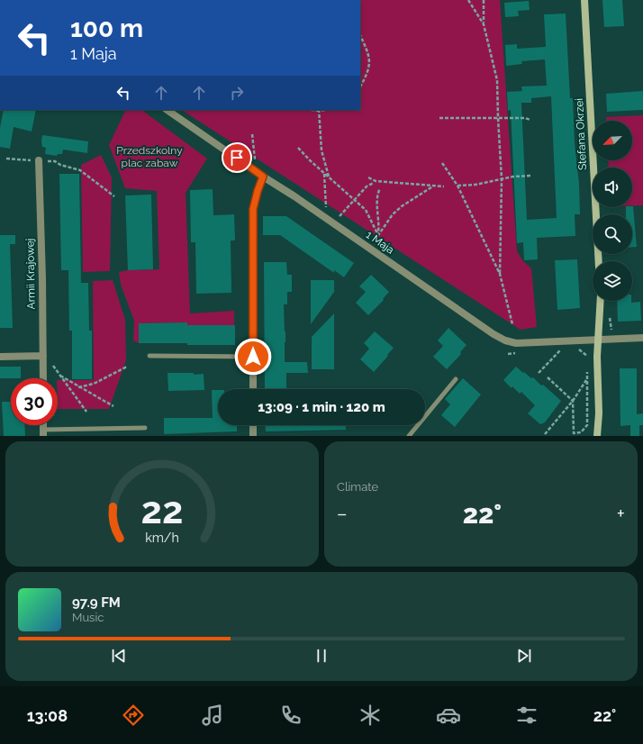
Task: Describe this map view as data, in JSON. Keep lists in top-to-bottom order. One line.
{"streets":{"street":["Stefana Okrzei","1 Maja","Armii Krajowej"]},"parks":["Przedszkolny plac zabaw"],"north":"bottom left","page":{"turn":["100 m","1 Maja"],"limit":"30","trip":"13:09 · 1 min · 120 m","tile":"Climate","heat":["−","22°","+"],"song":["97.9 FM","Music"],"tabs":["13:08","22°"],"gauge":["22","km/h"]}}
